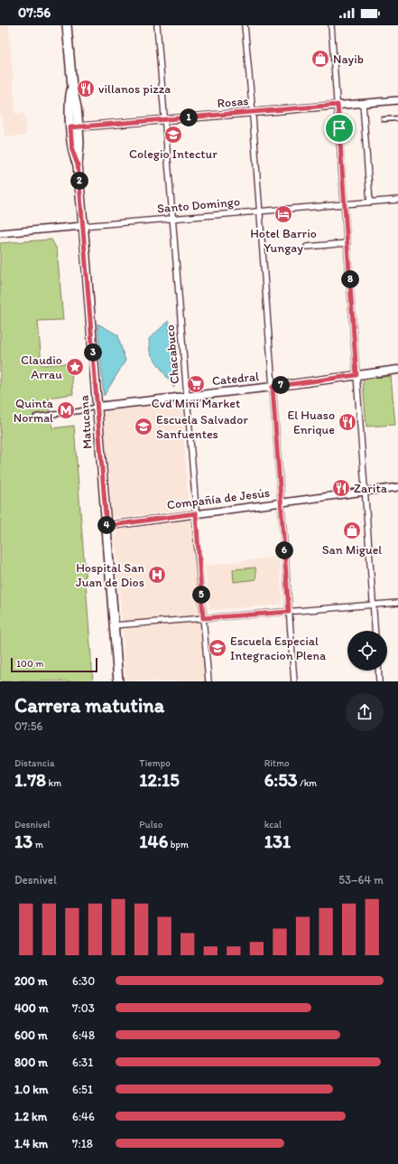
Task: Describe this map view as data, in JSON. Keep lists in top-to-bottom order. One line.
{"streets":{"main road":["Catedral","Matucana"],"street":["Rosas","Santo Domingo","Chacabuco","Compañía de Jesús"]},"crossings":[["Rosas","Chacabuco"],["Rosas","Matucana"],["Santo Domingo","Chacabuco"],["Santo Domingo","Matucana"],["Chacabuco","Catedral"],["Chacabuco","Compañía de Jesús"],["Catedral","Matucana"],["Matucana","Compañía de Jesús"]],"places":{"shop":["Nayib","San Miguel"],"restaurant":["villanos pizza","El Huaso Enrique","Zarita"],"school or university":["Colegio Intectur","Escuela Salvador Sanfuentes","Escuela Especial Integracion Plena"],"hotel":["Hotel Barrio Yungay"],"place":["Claudio Arrau"],"supermarket":["Cvd Mini Market"],"metro station":["Quinta Normal"],"hospital":["Hospital San Juan de Dios"]},"scale_bar":"100 m","page":{"status":"07:56","pins":["1","2","8","3","7","4","6","5"],"scale":"100 m","heading":["Carrera matutina","07:56"],"stats":[["Distancia","1.78 km"],["Tiempo","12:15"],["Ritmo","6:53 /km"],["Desnivel","13 m"],["Pulso","146 bpm"],["kcal","131"]],"chart":["Desnivel","53–64 m"],"list":[{"name":"200 m","note":"6:30"},{"name":"400 m","note":"7:03"},{"name":"600 m","note":"6:48"},{"name":"800 m","note":"6:31"},{"name":"1.0 km","note":"6:51"},{"name":"1.2 km","note":"6:46"},{"name":"1.4 km","note":"7:18"}]}}
